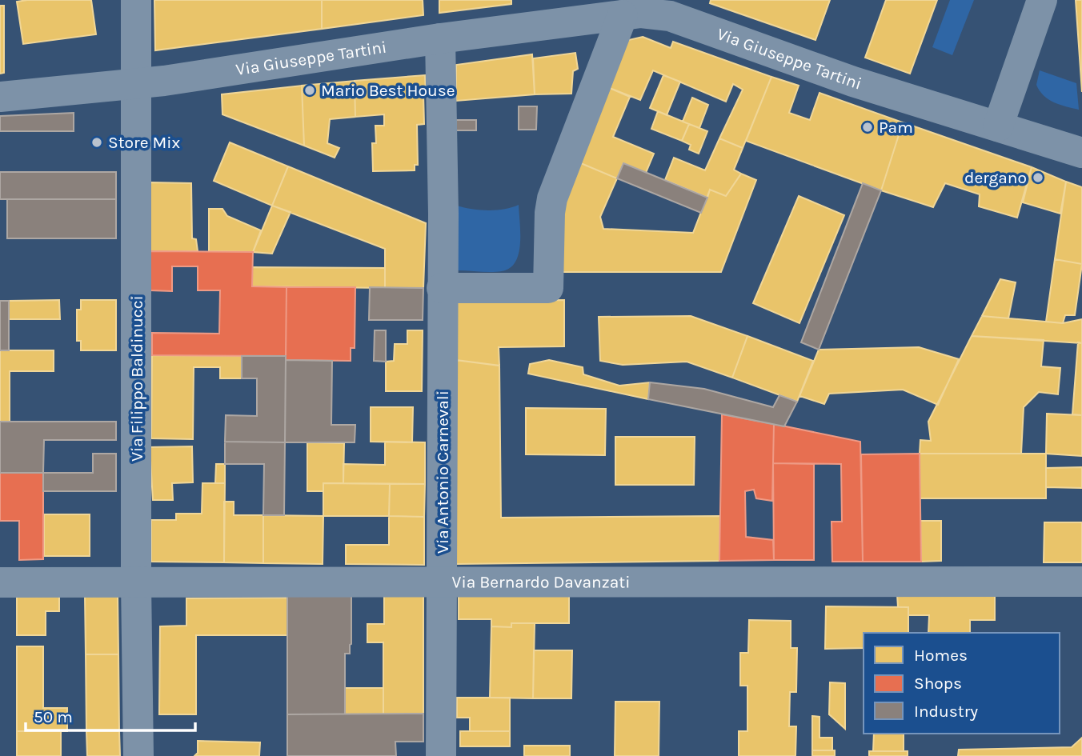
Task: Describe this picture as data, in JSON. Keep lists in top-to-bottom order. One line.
{"streets":{"street":["Via Giuseppe Tartini","Via Filippo Baldinucci","Via Antonio Carnevali","Via Bernardo Davanzati"]},"crossings":[["Via Giuseppe Tartini","Via Filippo Baldinucci"],["Via Giuseppe Tartini","Via Antonio Carnevali"],["Via Filippo Baldinucci","Via Bernardo Davanzati"],["Via Antonio Carnevali","Via Bernardo Davanzati"]],"places":["Mario Best House","Pam","Store Mix","dergano"],"legend":["Homes","Shops","Industry"],"scale_bar":"50 m"}
